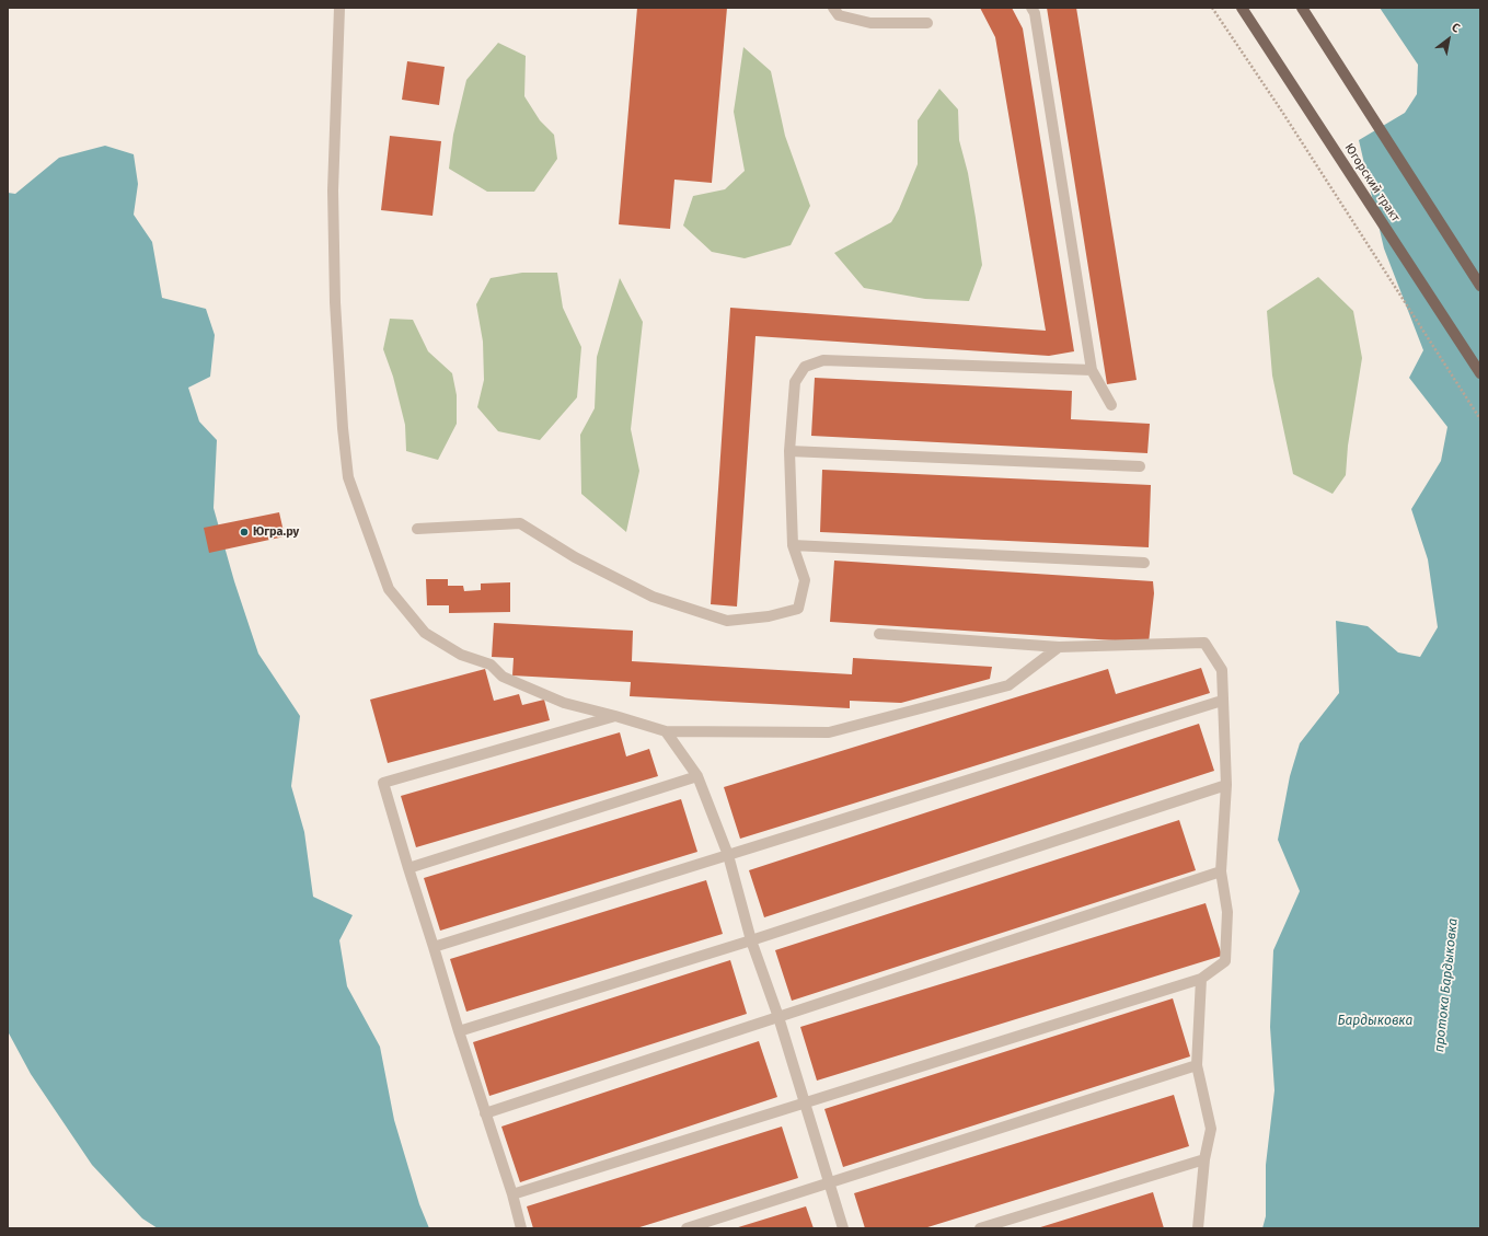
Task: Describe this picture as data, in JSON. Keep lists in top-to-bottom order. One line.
{"streets":{"main road":["Югорский тракт"]},"water":["протока Бардыковка","Бардыковка"],"places":["Югра.ру"],"north":"top right"}
